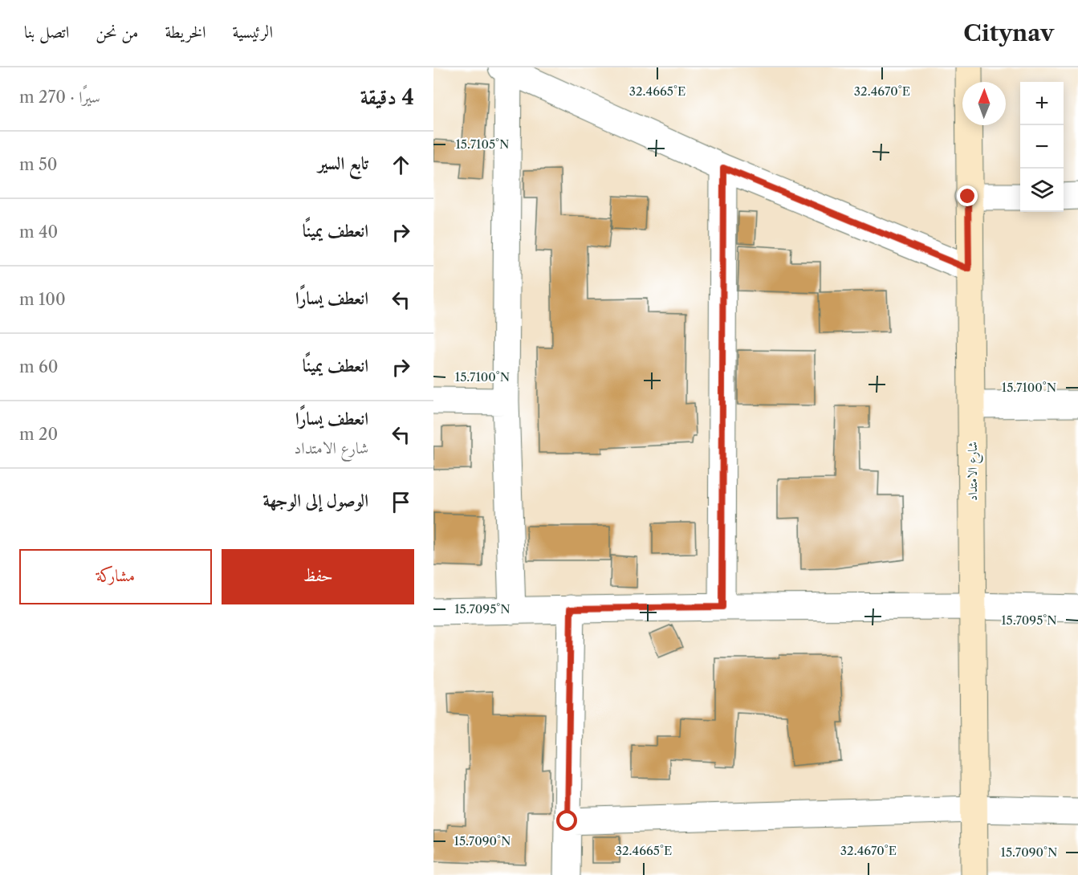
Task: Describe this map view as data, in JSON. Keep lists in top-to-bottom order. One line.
{"streets":{"street":["شارع الامتداد"]},"north":"top","page":{"header":"Citynav","nav":["الرئيسية","الخريطة","من نحن","اتصل بنا"],"heading":["4 دقيقة","سيرًا · 270 m"],"map_buttons":["+","−"],"list":[["تابع السير","50 m"],["انعطف يمينًا","40 m"],["انعطف يسارًا","100 m"],["انعطف يمينًا","60 m"],["انعطف يسارًا","شارع الامتداد","20 m"],"الوصول إلى الوجهة"],"buttons":["حفظ","مشاركة"]},"coordinates":["32.4665°E","32.4670°E","15.7105°N","15.7100°N","15.7095°N","15.7090°N"]}
